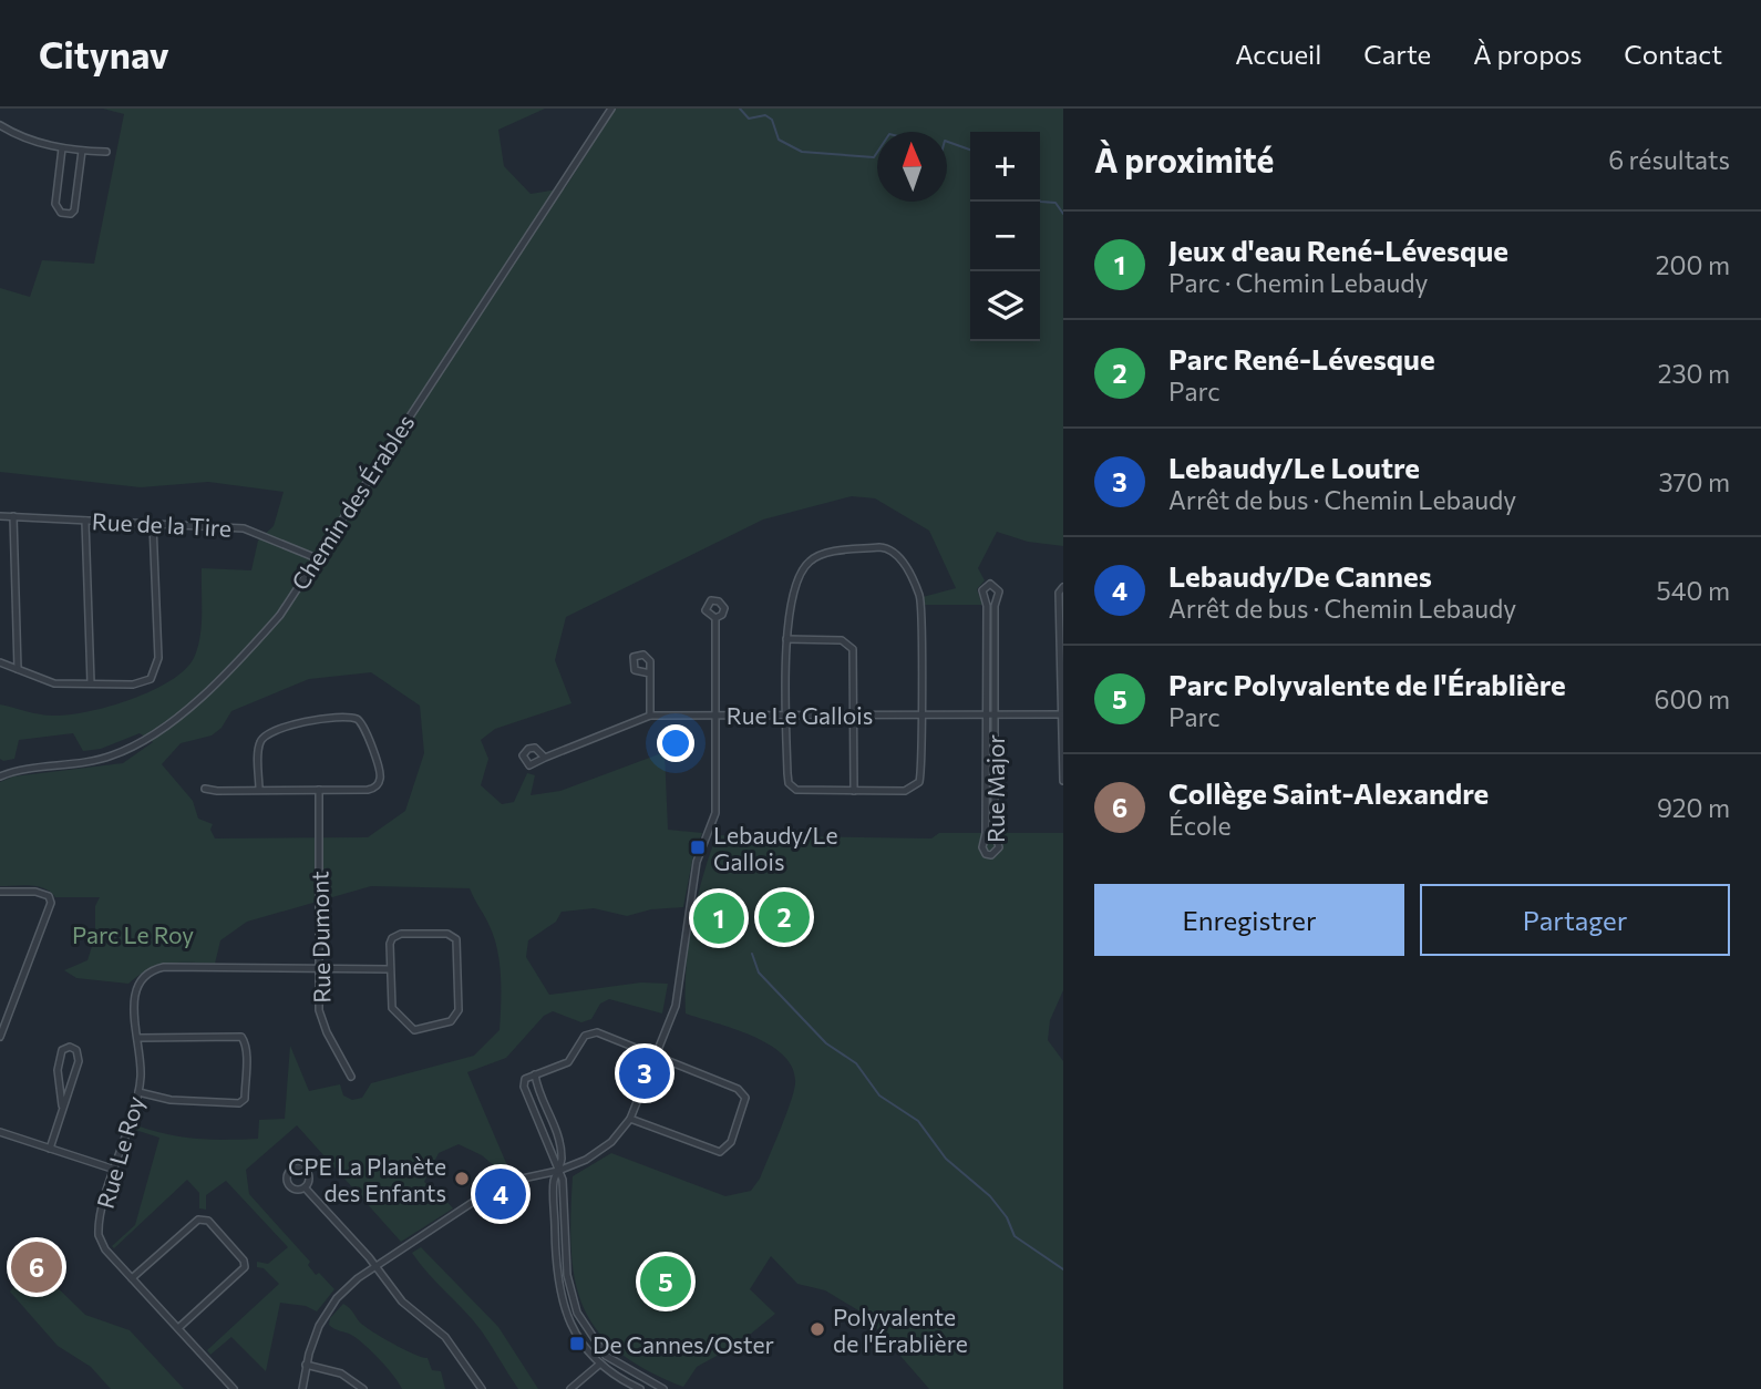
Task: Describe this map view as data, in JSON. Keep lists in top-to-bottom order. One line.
{"streets":{"street":["Chemin des Érables","Rue de la Tire","Rue Le Gallois","Rue Major","Rue Dumont","Rue Le Roy"]},"crossings":[["Chemin des Érables","Rue de la Tire"],["Rue Le Gallois","Rue Major"],["Rue Dumont","Rue Le Roy"]],"parks":["Parc Le Roy"],"places":{"transit":["Lebaudy/Le Gallois","De Cannes/Oster"],"other":["CPE La Planète des Enfants","Polyvalente de l'Érablière"]},"north":"top","page":{"header":"Citynav","nav":["Accueil","Carte","À propos","Contact"],"heading":["À proximité","6 résultats"],"map_buttons":["+","−"],"list":[{"mark":"1","name":"Jeux d'eau René-Lévesque","note":"Parc · Chemin Lebaudy","value":"200 m"},{"mark":"2","name":"Parc René-Lévesque","note":"Parc","value":"230 m"},{"mark":"3","name":"Lebaudy/Le Loutre","note":"Arrêt de bus · Chemin Lebaudy","value":"370 m"},{"mark":"4","name":"Lebaudy/De Cannes","note":"Arrêt de bus · Chemin Lebaudy","value":"540 m"},{"mark":"5","name":"Parc Polyvalente de l'Érablière","note":"Parc","value":"600 m"},{"mark":"6","name":"Collège Saint-Alexandre","note":"École","value":"920 m"}],"buttons":["Enregistrer","Partager"],"pins":["2","1","3","4","6","5"]}}
